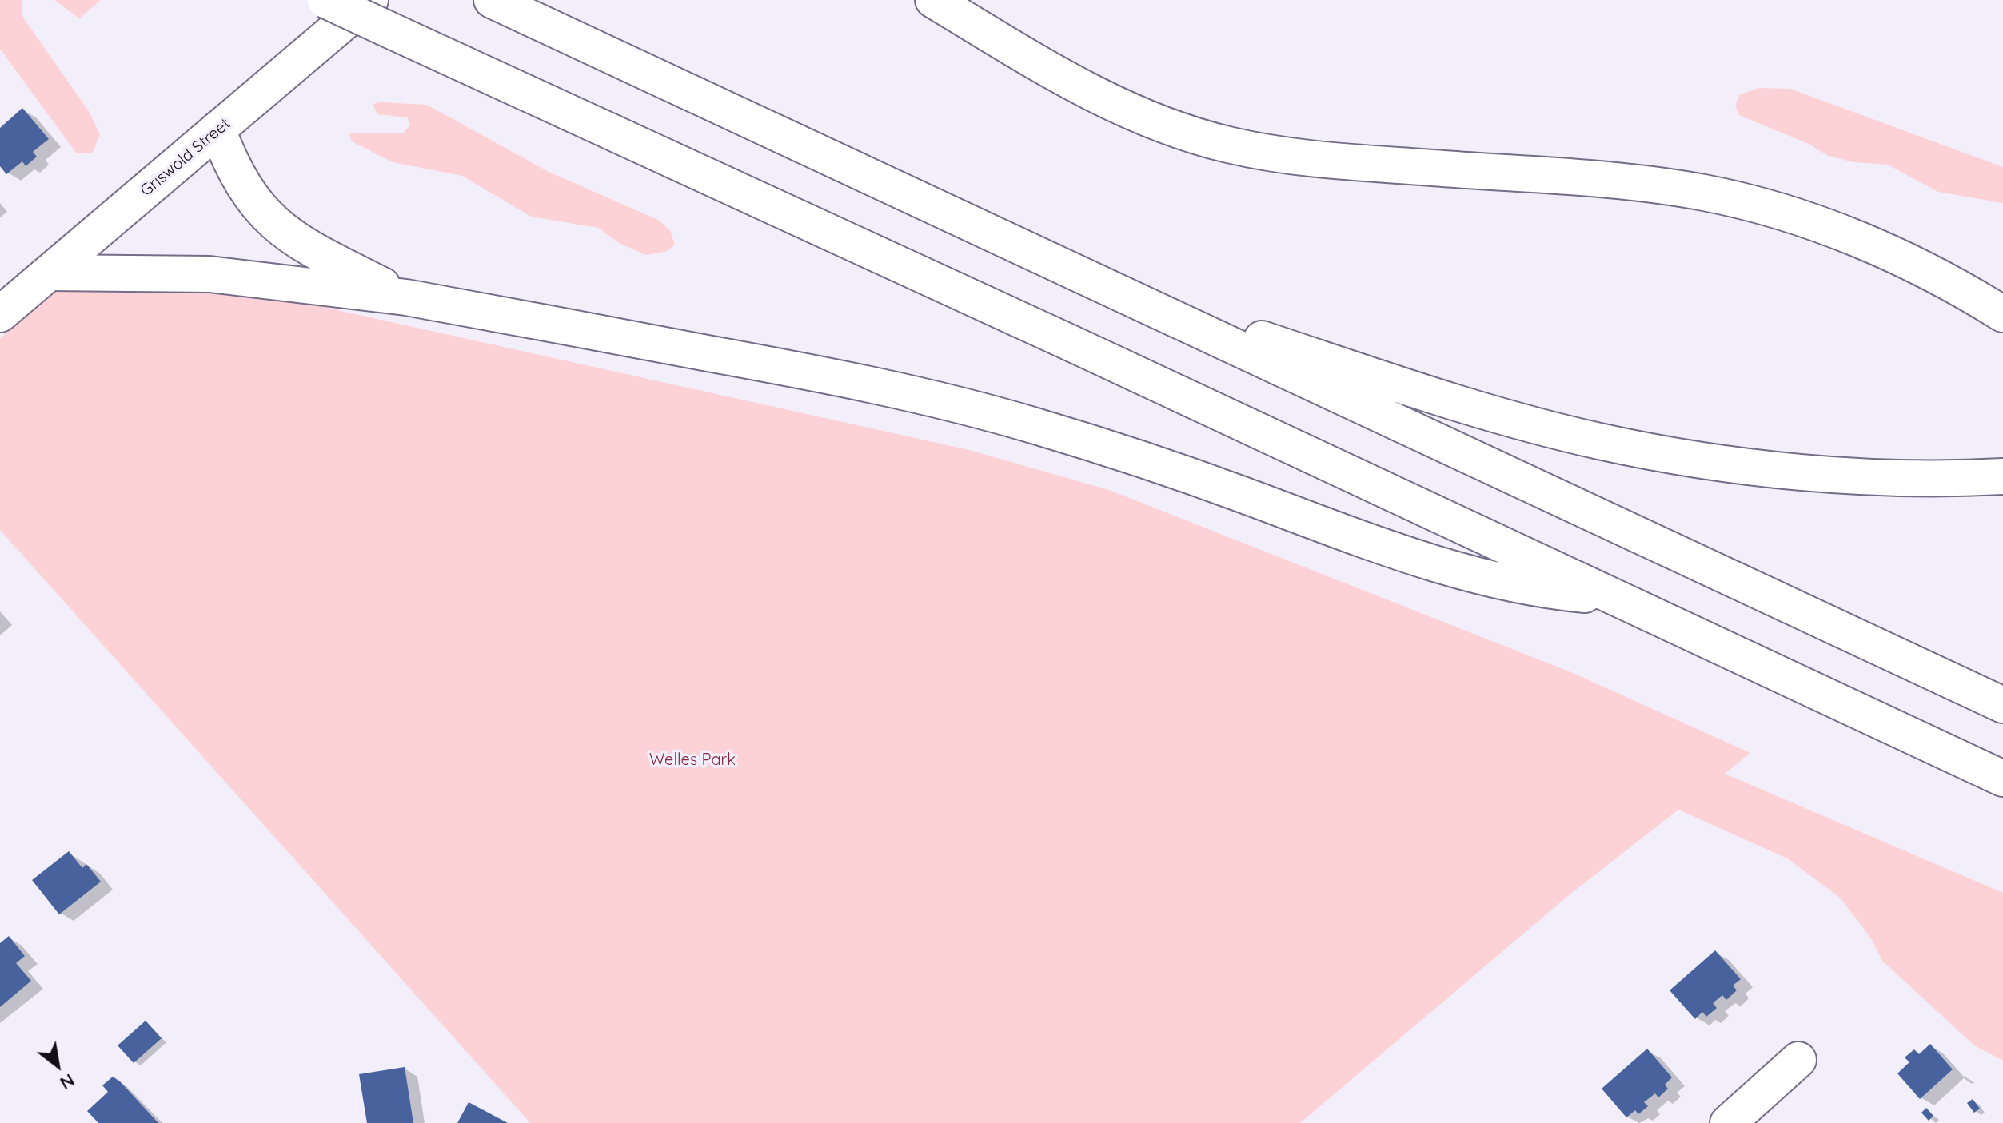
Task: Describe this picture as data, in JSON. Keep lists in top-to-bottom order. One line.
{"streets":{"main road":["Griswold Street"]},"parks":["Welles Park"],"north":"bottom right"}
